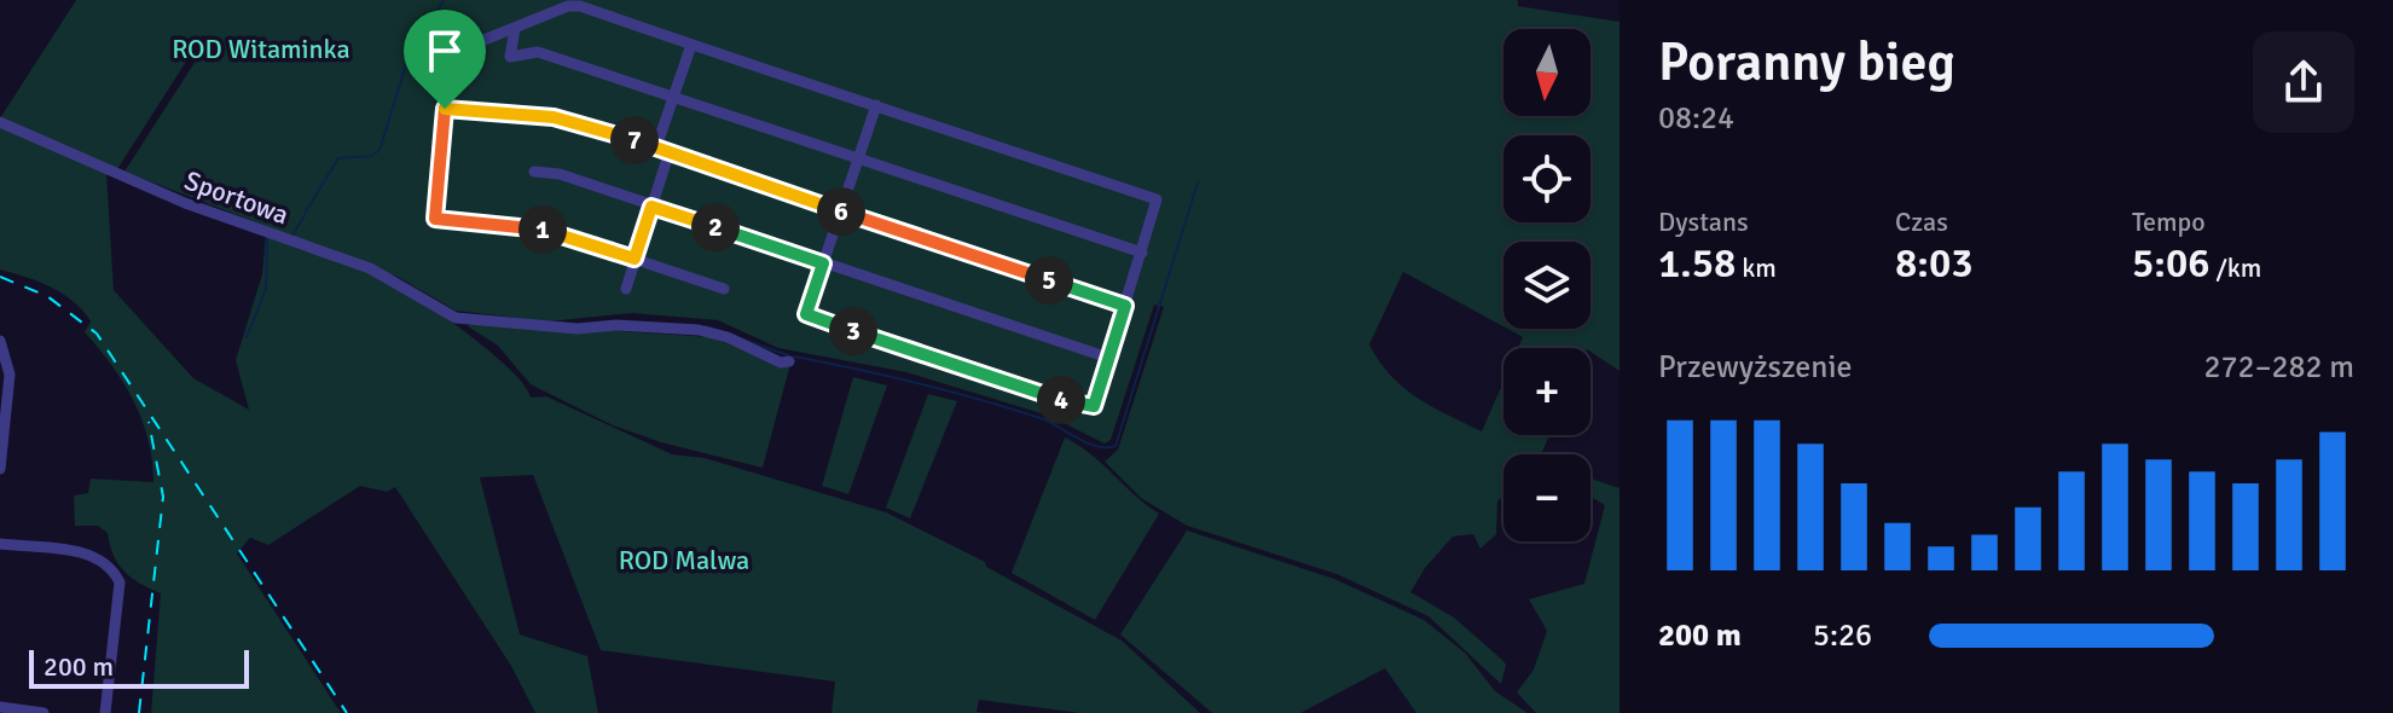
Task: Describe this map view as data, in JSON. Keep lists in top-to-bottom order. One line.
{"streets":{"street":["Sportowa"]},"parks":["ROD Witaminka","ROD Malwa"],"scale_bar":"200 m","north":"bottom","page":{"heading":["Poranny bieg","08:24"],"map_buttons":["+","−"],"pins":["7","6","2","1","5","3","4"],"stats":[["Dystans","1.58 km"],["Czas","8:03"],["Tempo","5:06 /km"]],"chart":["Przewyższenie","272–282 m"],"list":[{"name":"200 m","note":"5:26"}],"scale":"200 m"}}
